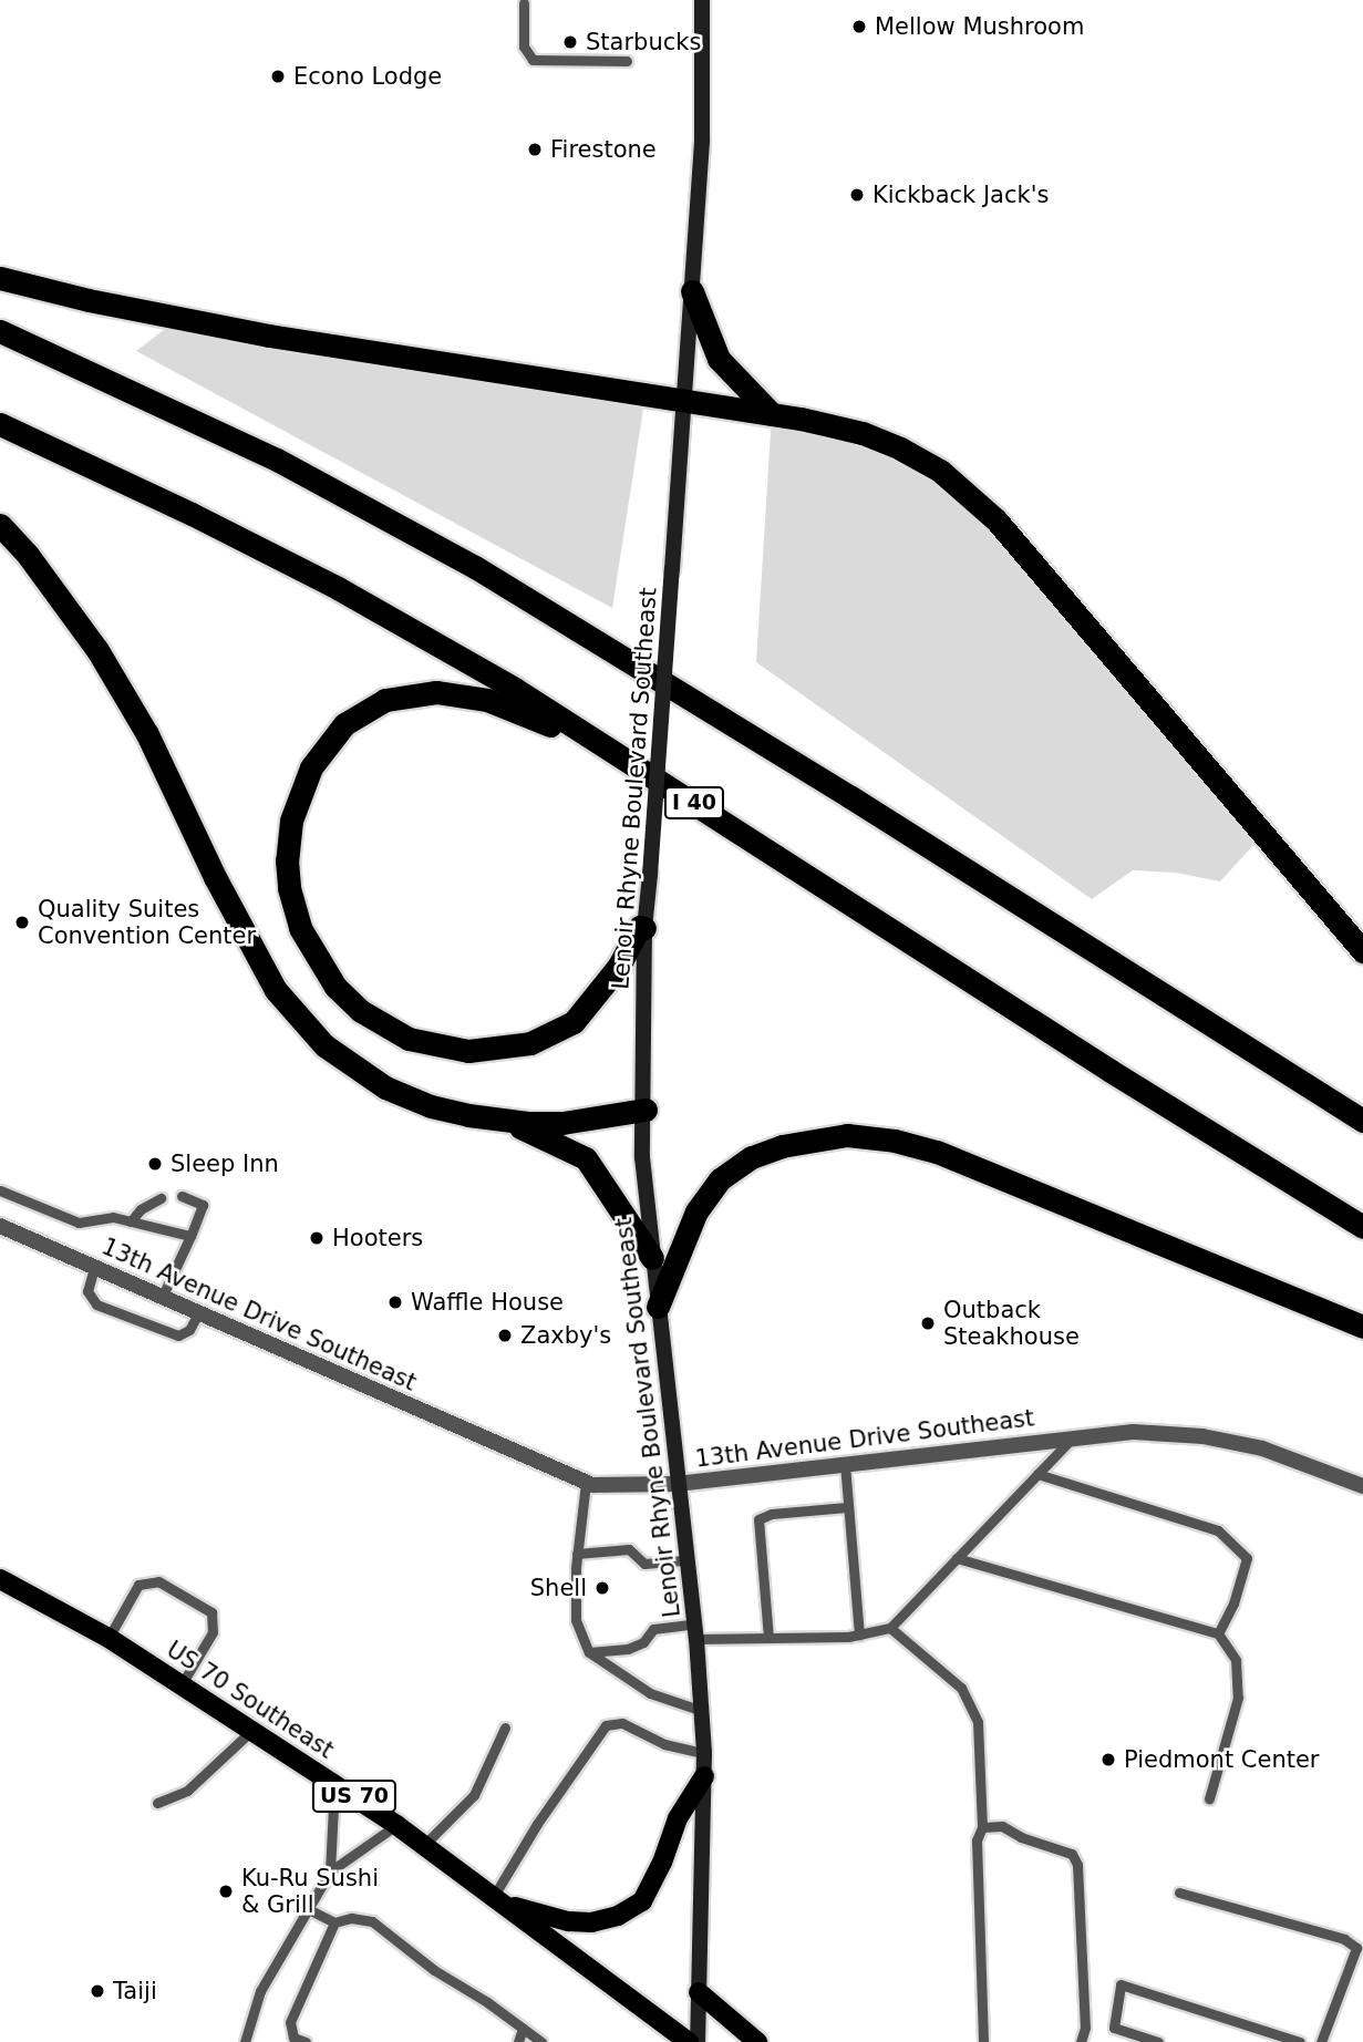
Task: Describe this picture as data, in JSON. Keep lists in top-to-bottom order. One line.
{"streets":{"highway":["I 40"],"main road":["Lenoir Rhyne Boulevard Southeast","US 70 Southeast","US 70"],"street":["13th Avenue Drive Southeast"]},"crossings":[["Lenoir Rhyne Boulevard Southeast","13th Avenue Drive Southeast"]],"places":["Mellow Mushroom","Starbucks","Econo Lodge","Firestone","Kickback Jack's","Quality Suites Convention Center","Sleep Inn","Hooters","Waffle House","Outback Steakhouse","Zaxby's","Shell","Piedmont Center","Ku-Ru Sushi & Grill","Taiji"]}
